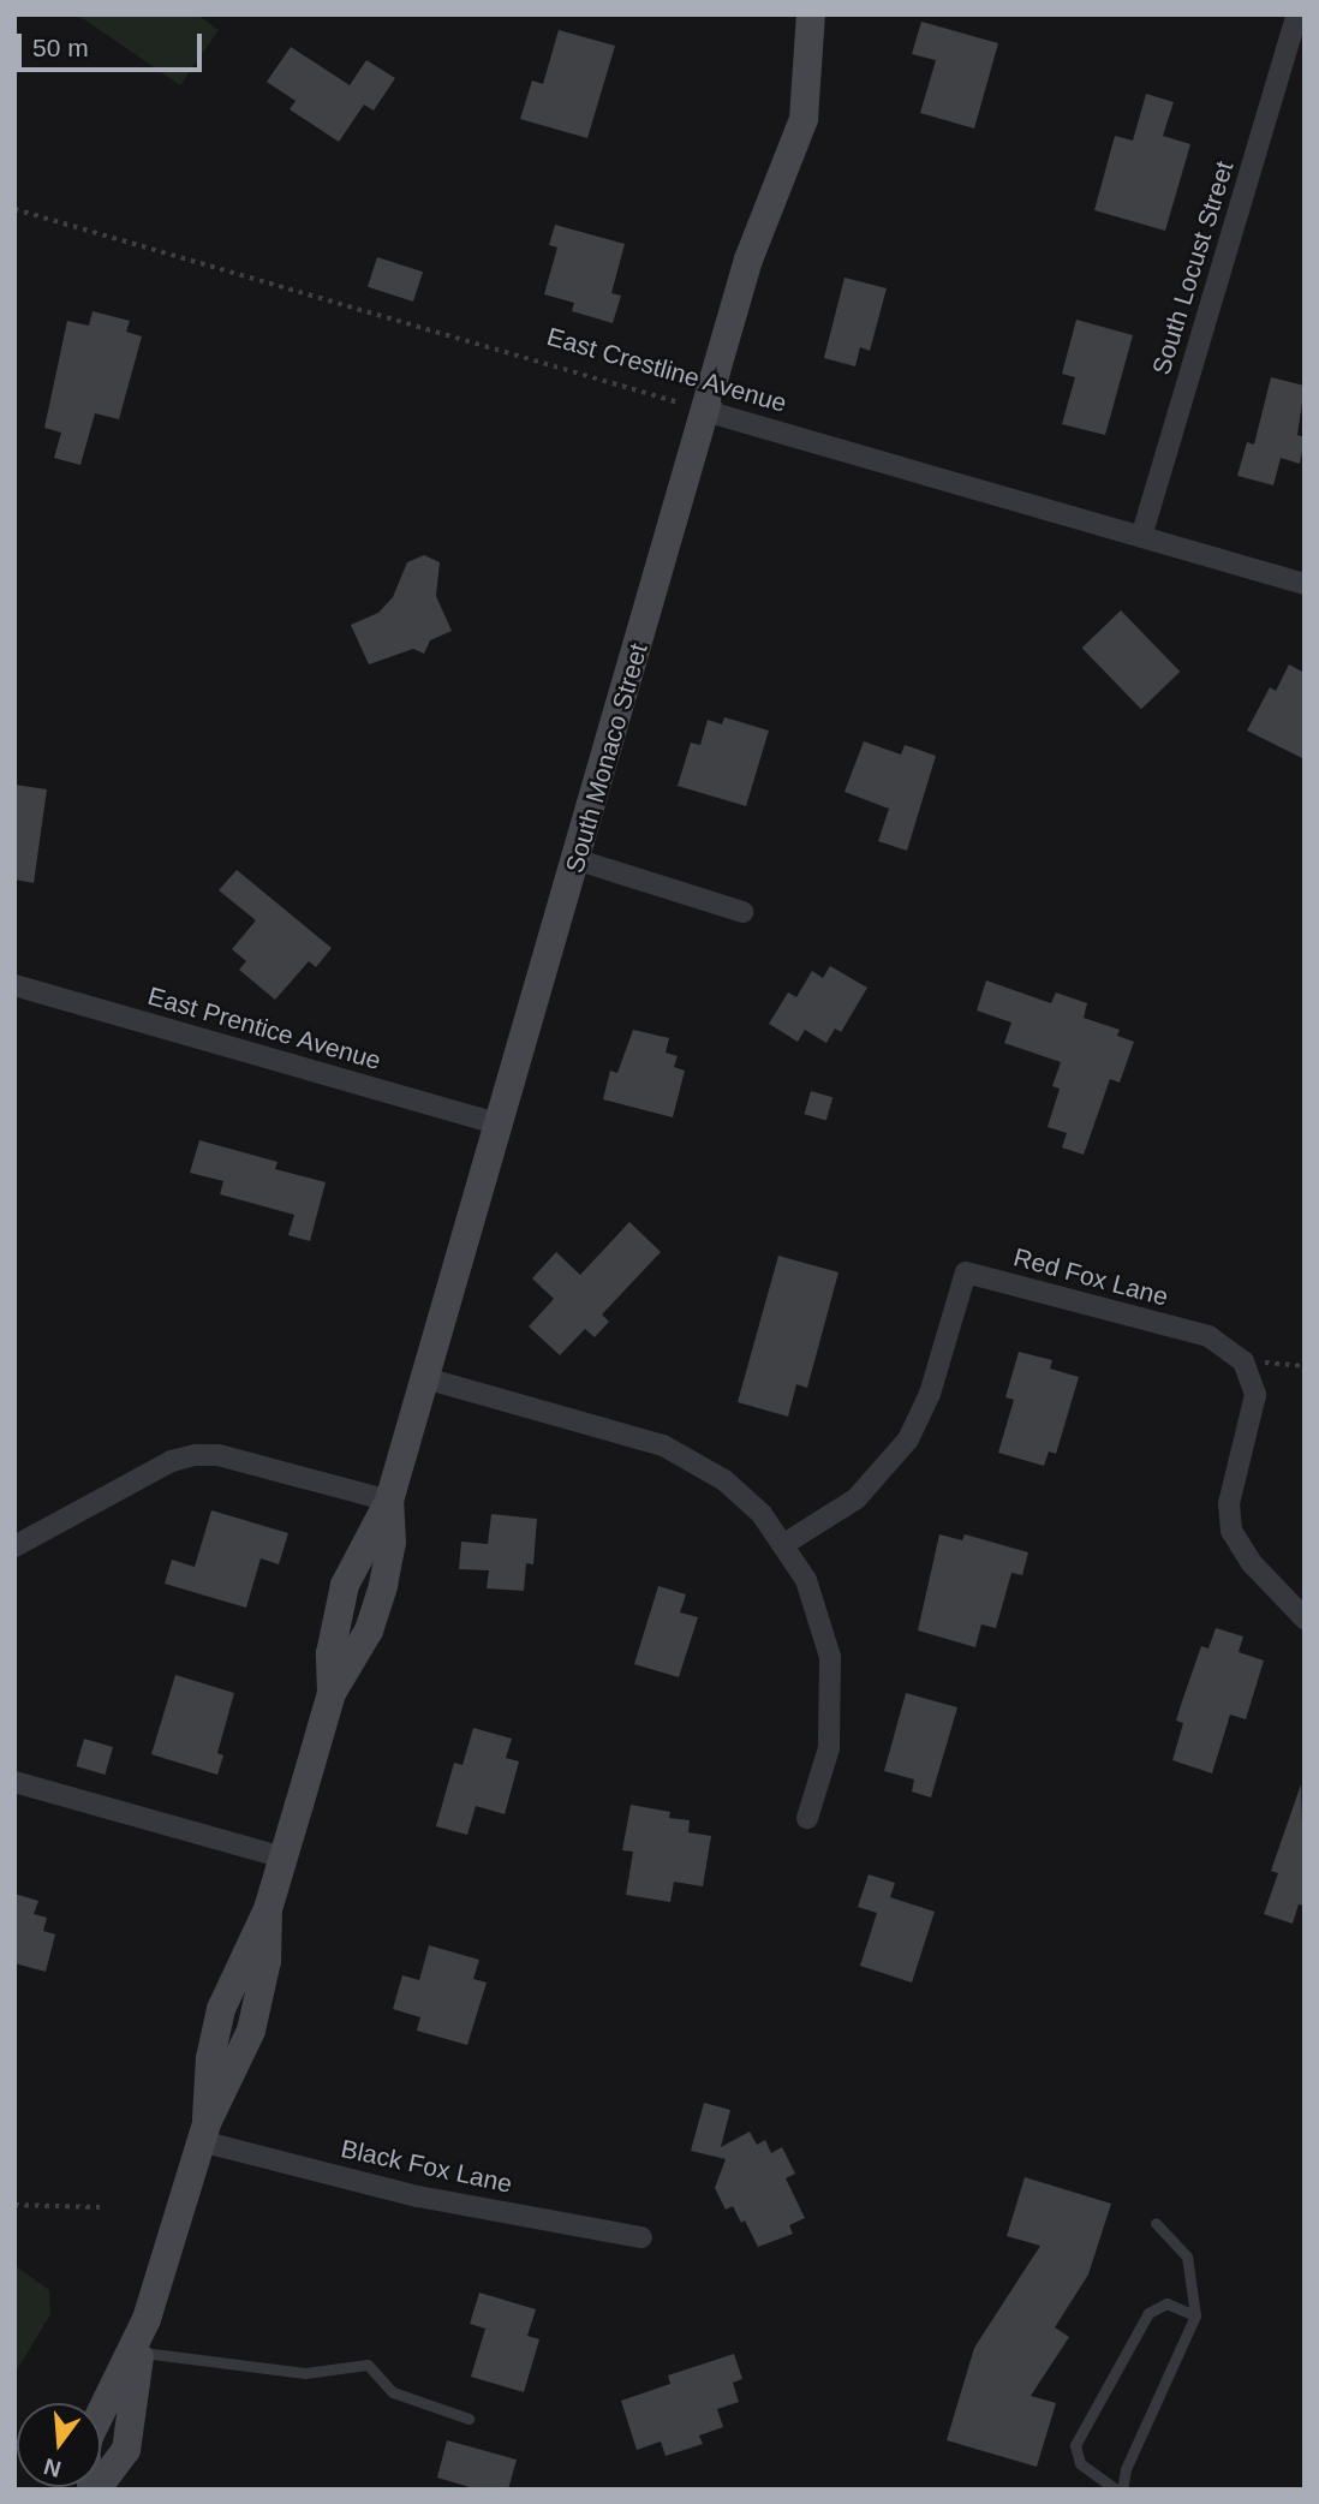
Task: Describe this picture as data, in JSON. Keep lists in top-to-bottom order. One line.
{"streets":{"street":["South Locust Street","East Crestline Avenue","South Monaco Street","East Prentice Avenue","Red Fox Lane","Black Fox Lane"]},"crossings":[["South Locust Street","East Crestline Avenue"],["East Crestline Avenue","South Monaco Street"],["South Monaco Street","East Prentice Avenue"],["South Monaco Street","Black Fox Lane"]],"scale_bar":"50 m","north":"bottom"}
